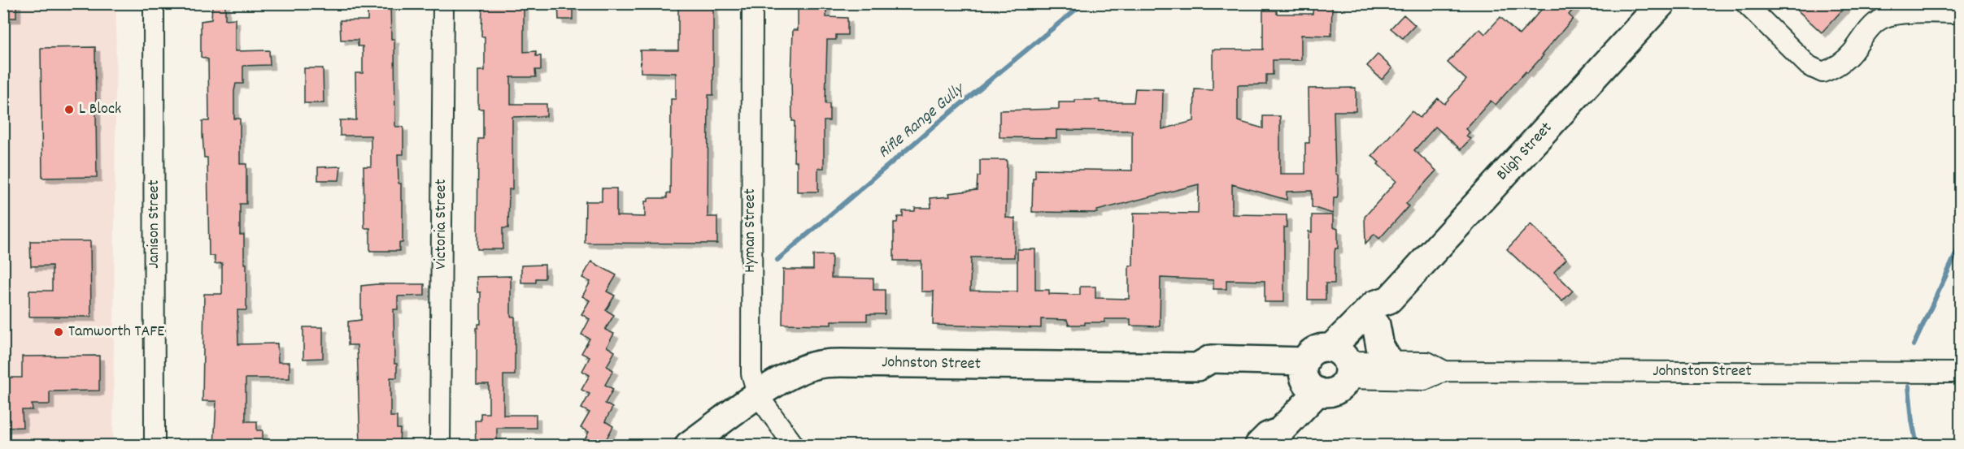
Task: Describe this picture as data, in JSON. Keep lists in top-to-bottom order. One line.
{"streets":{"street":["Bligh Street","Janison Street","Victoria Street","Hyman Street","Johnston Street"]},"crossings":[["Bligh Street","Johnston Street"],["Hyman Street","Johnston Street"]],"water":["Rifle Range Gully"],"places":["L Block","Tamworth TAFE"]}
